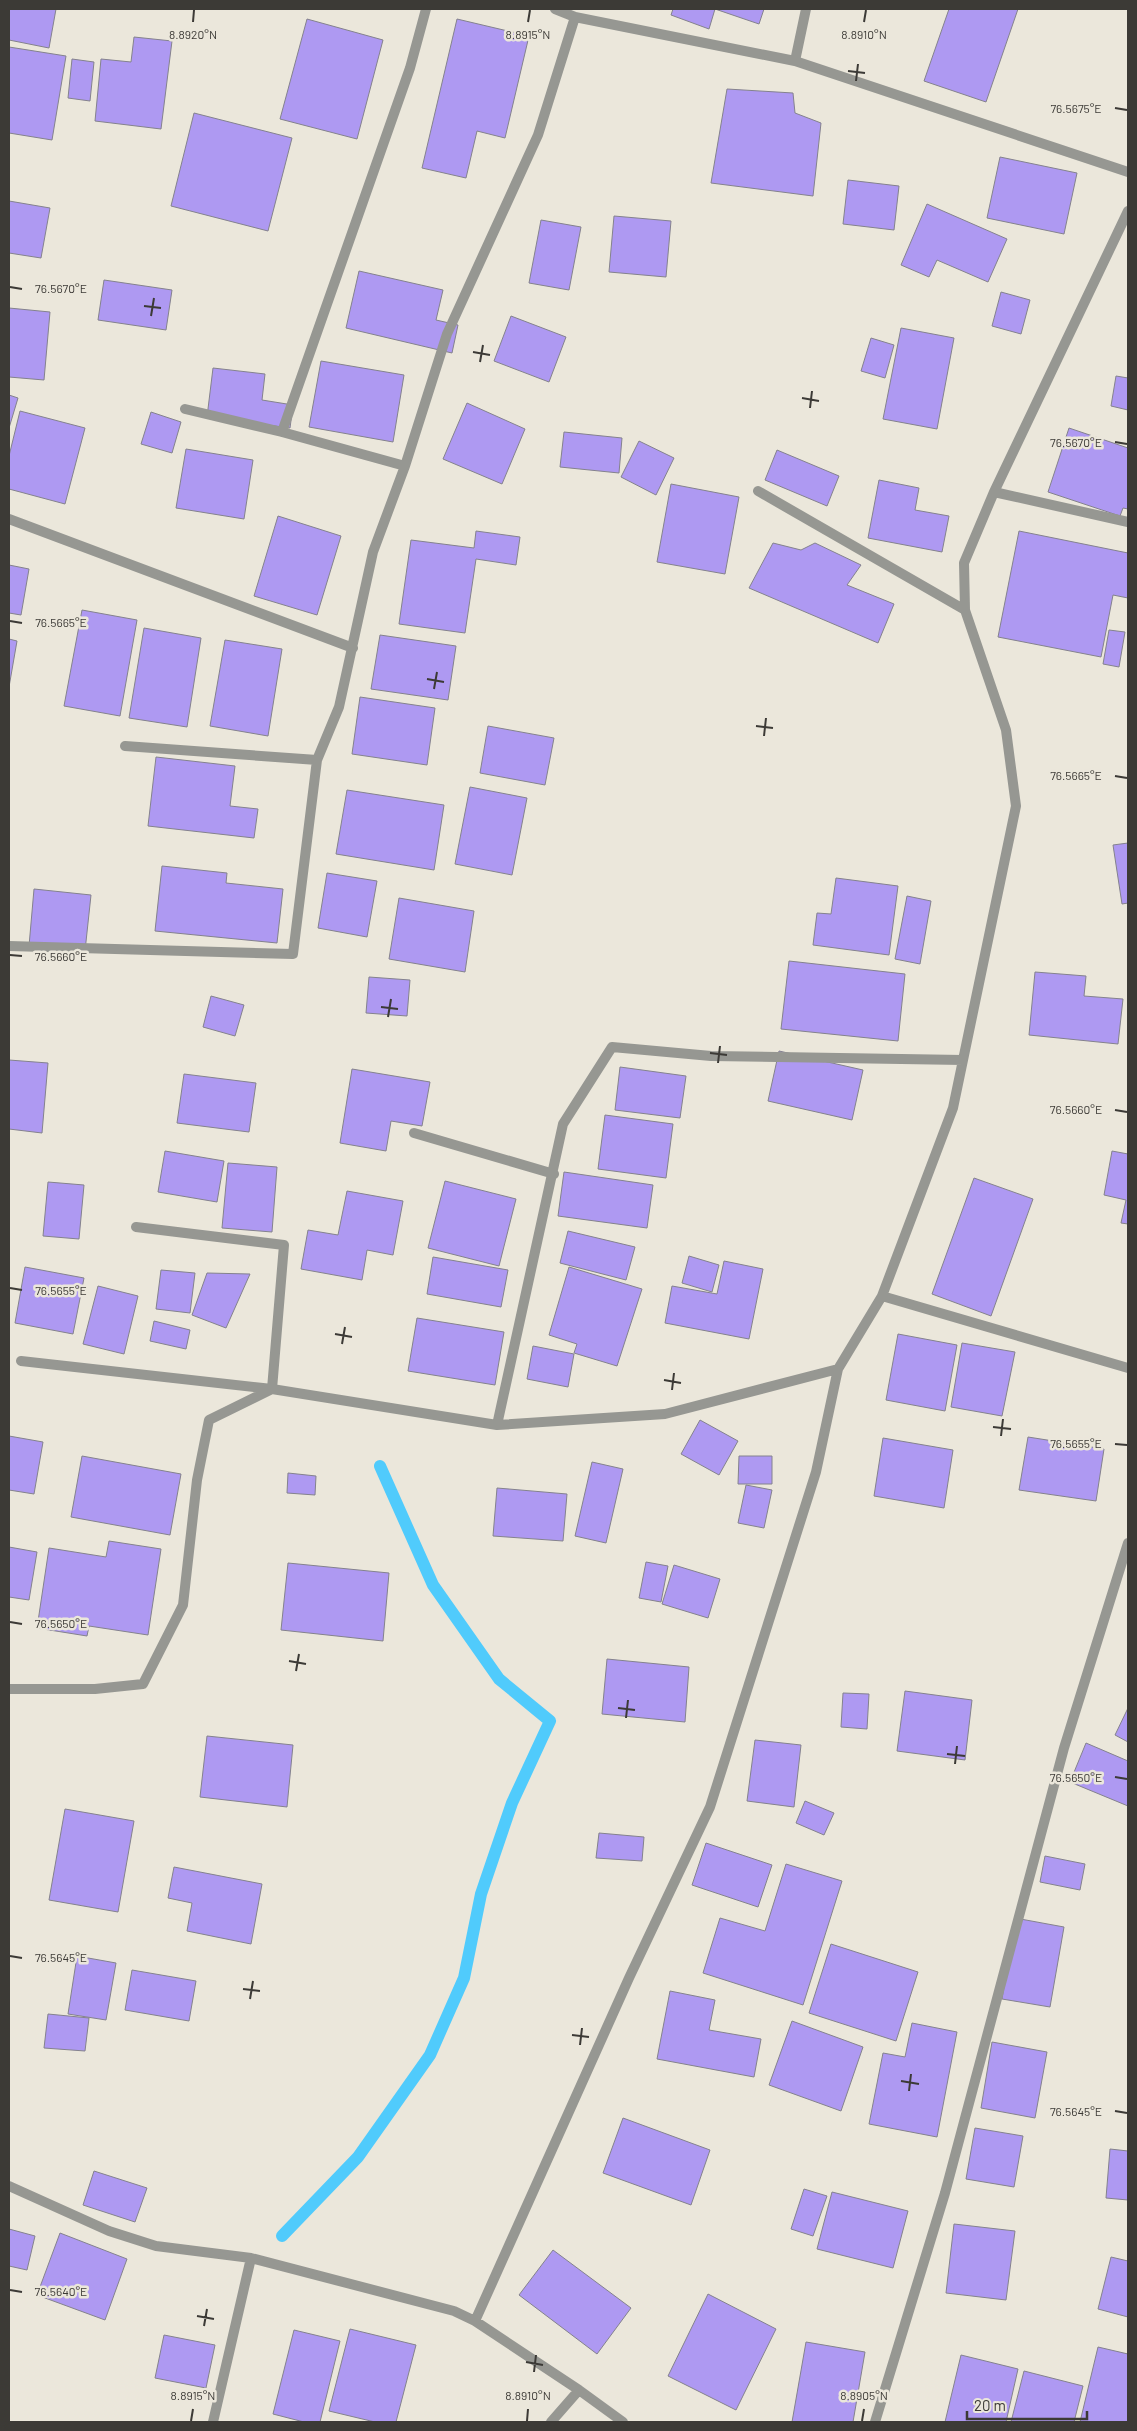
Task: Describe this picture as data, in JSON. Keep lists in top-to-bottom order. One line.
{"scale_bar":"20 m","coordinates":["8.8920°N","8.8915°N","8.8910°N","76.5675°E","76.5670°E","76.5665°E","76.5660°E","76.5655°E","76.5650°E","76.5645°E","76.5640°E","8.8905°N"]}
